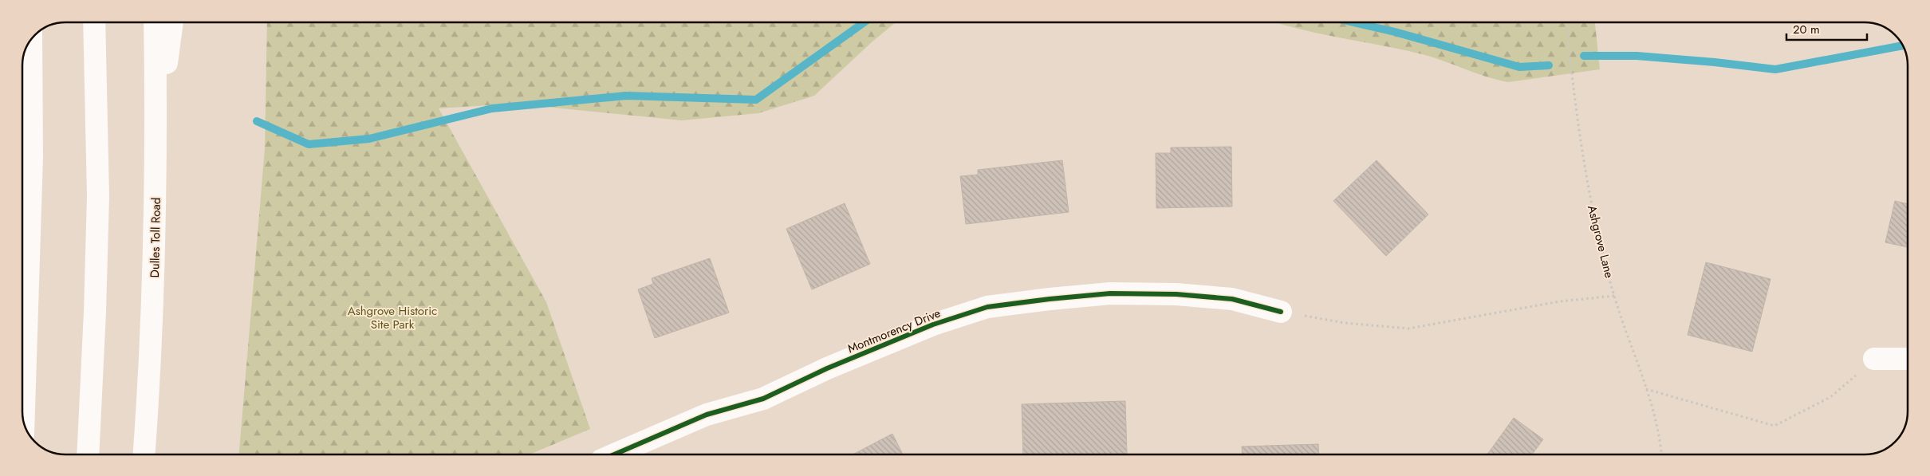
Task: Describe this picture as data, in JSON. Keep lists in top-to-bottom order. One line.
{"streets":{"main road":["Dulles Toll Road","Montmorency Drive"],"path":["Ashgrove Lane"]},"parks":["Ashgrove Historic Site Park"],"scale_bar":"20 m"}
